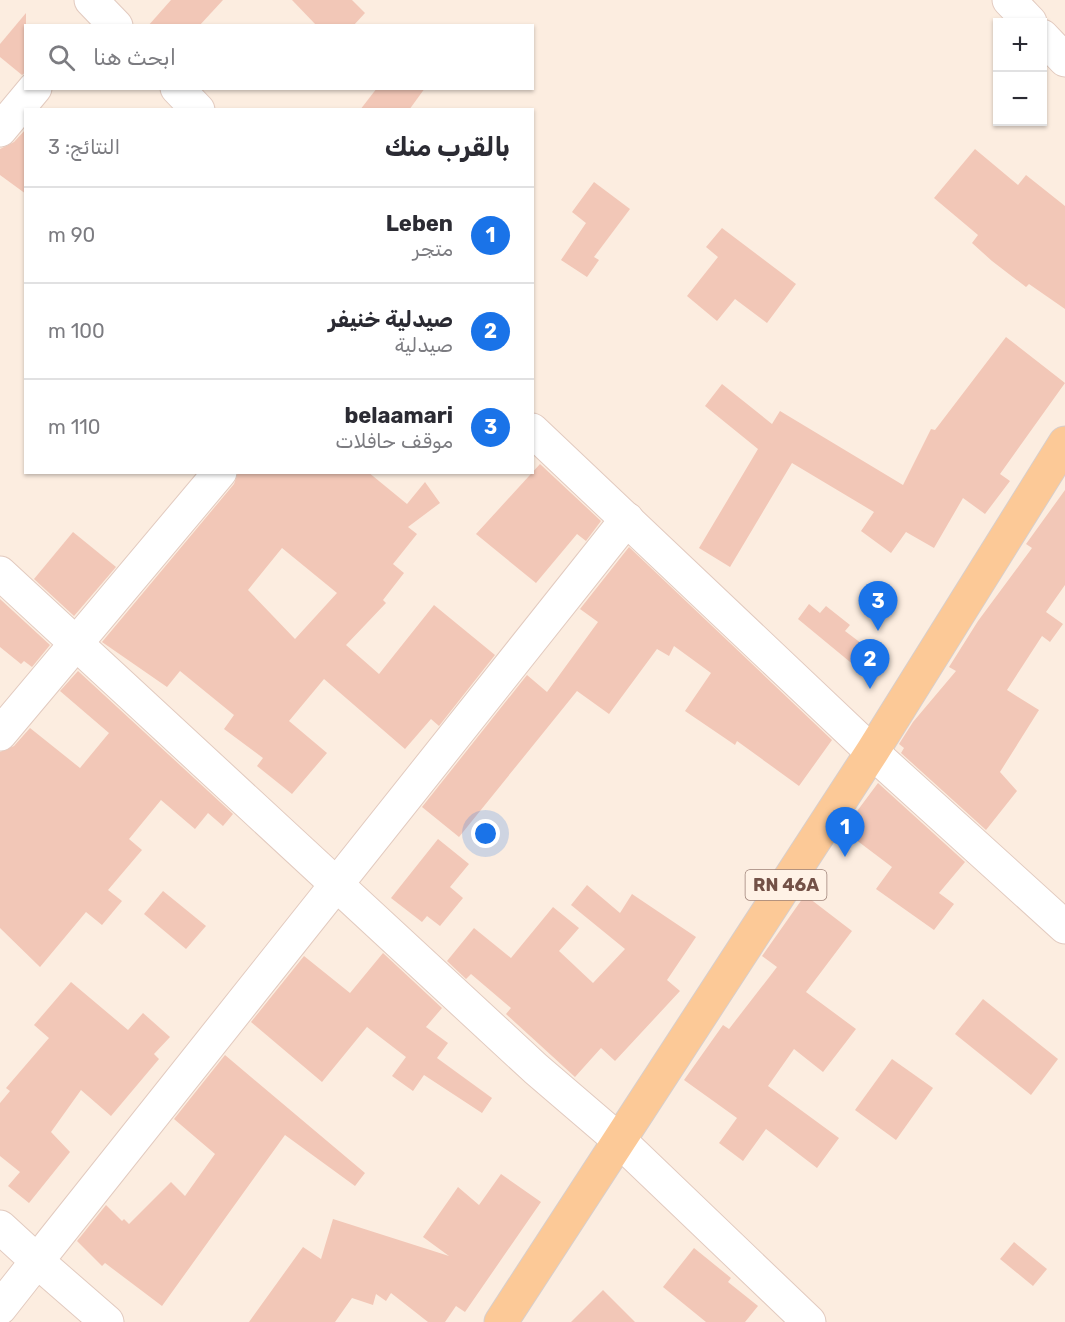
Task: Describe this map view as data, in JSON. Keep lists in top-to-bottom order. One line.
{"streets":{"main road":["RN 46A"]},"page":{"map_buttons":["+","−"],"search":"ابحث هنا","heading":["بالقرب منك","النتائج: 3"],"list":[{"mark":"1","name":"Leben","note":"متجر","value":"90 m"},{"mark":"2","name":"صيدلية خنيفر","note":"صيدلية","value":"100 m"},{"mark":"3","name":"belaamari","note":"موقف حافلات","value":"110 m"}],"pins":["3","2","1"]}}
